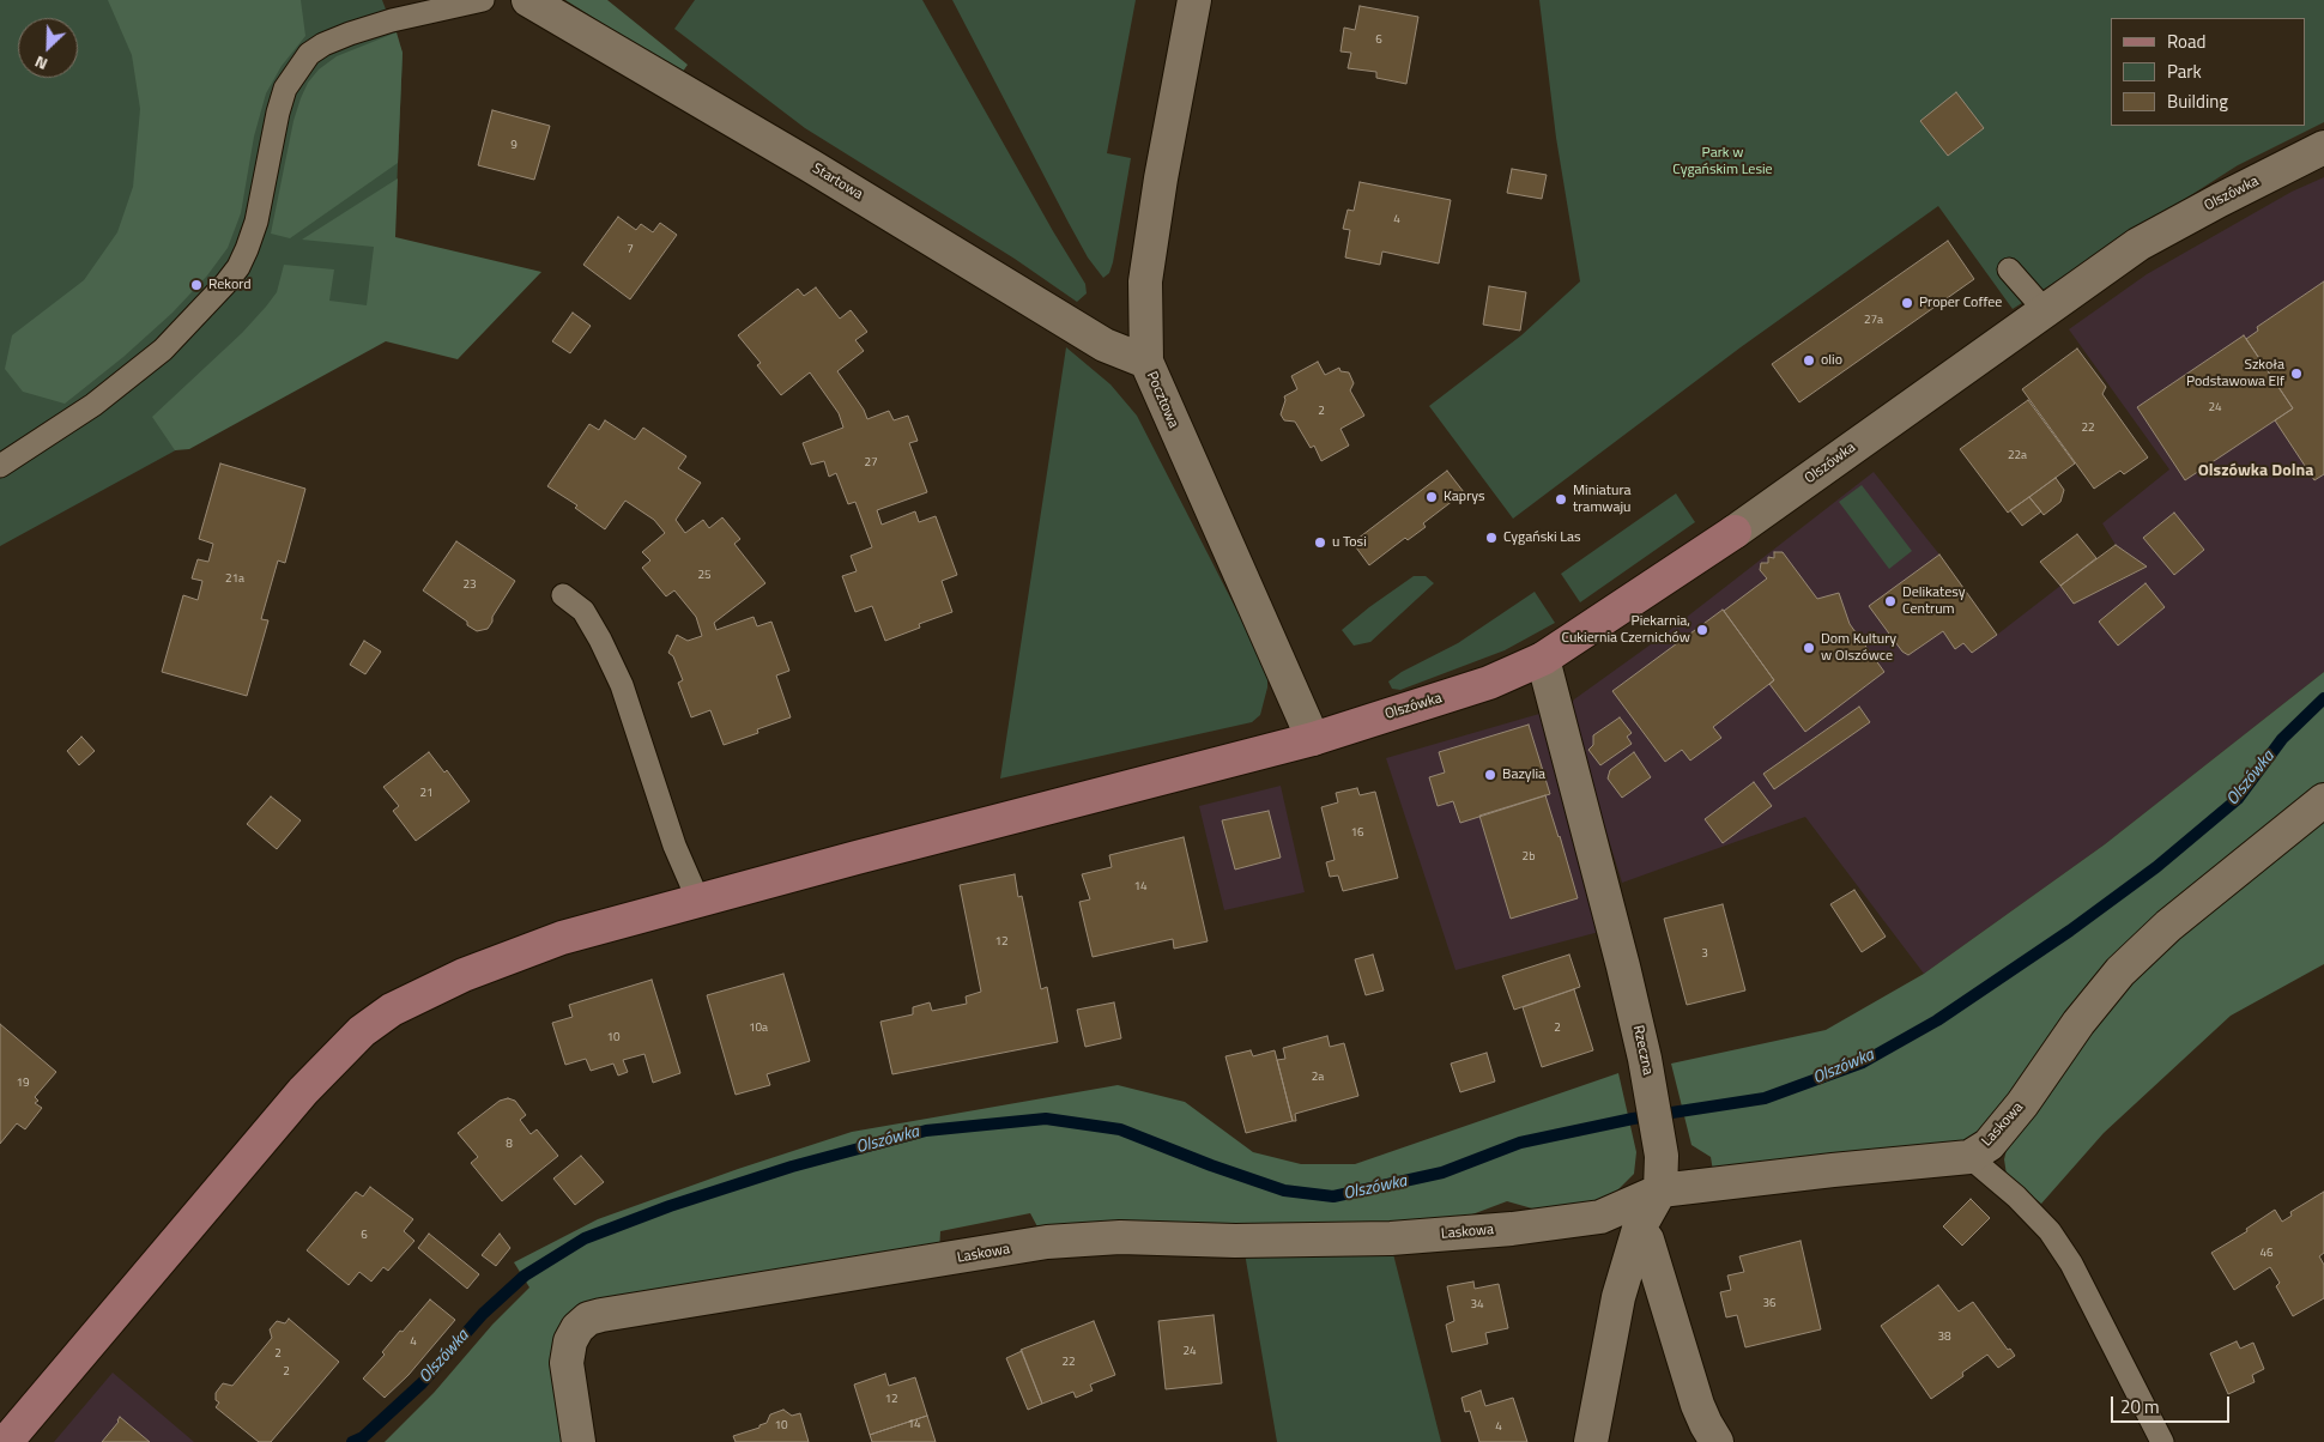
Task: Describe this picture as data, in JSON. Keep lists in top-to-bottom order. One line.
{"streets":{"street":["Startowa","Olszówka","Pocztowa","Rzeczna","Laskowa"]},"crossings":[["Startowa","Pocztowa"],["Olszówka","Pocztowa"],["Olszówka","Rzeczna"],["Rzeczna","Laskowa"]],"districts":["Olszówka Dolna"],"water":["Olszówka"],"parks":["Park w Cygańskim Lesie"],"places":["Rekord","Proper Coffee","olio","Szkoła Podstawowa Elf","Kaprys","Miniatura tramwaju","Cygański Las","u Tosi","Delikatesy Centrum","Piekarnia, Cukiernia Czernichów","Dom Kultury w Olszówce","Bazylia"],"house_numbers":["6","9","4","7","27a","24","2","22","22a","27","25","21a","23","21","16","2b","14","12","3","10a","2","10","2a","19","8","6","46","36","34","38","4","24","2","22","2","12","14","10","4"],"legend":["Road","Park","Building"],"scale_bar":"20 m","north":"bottom left"}
